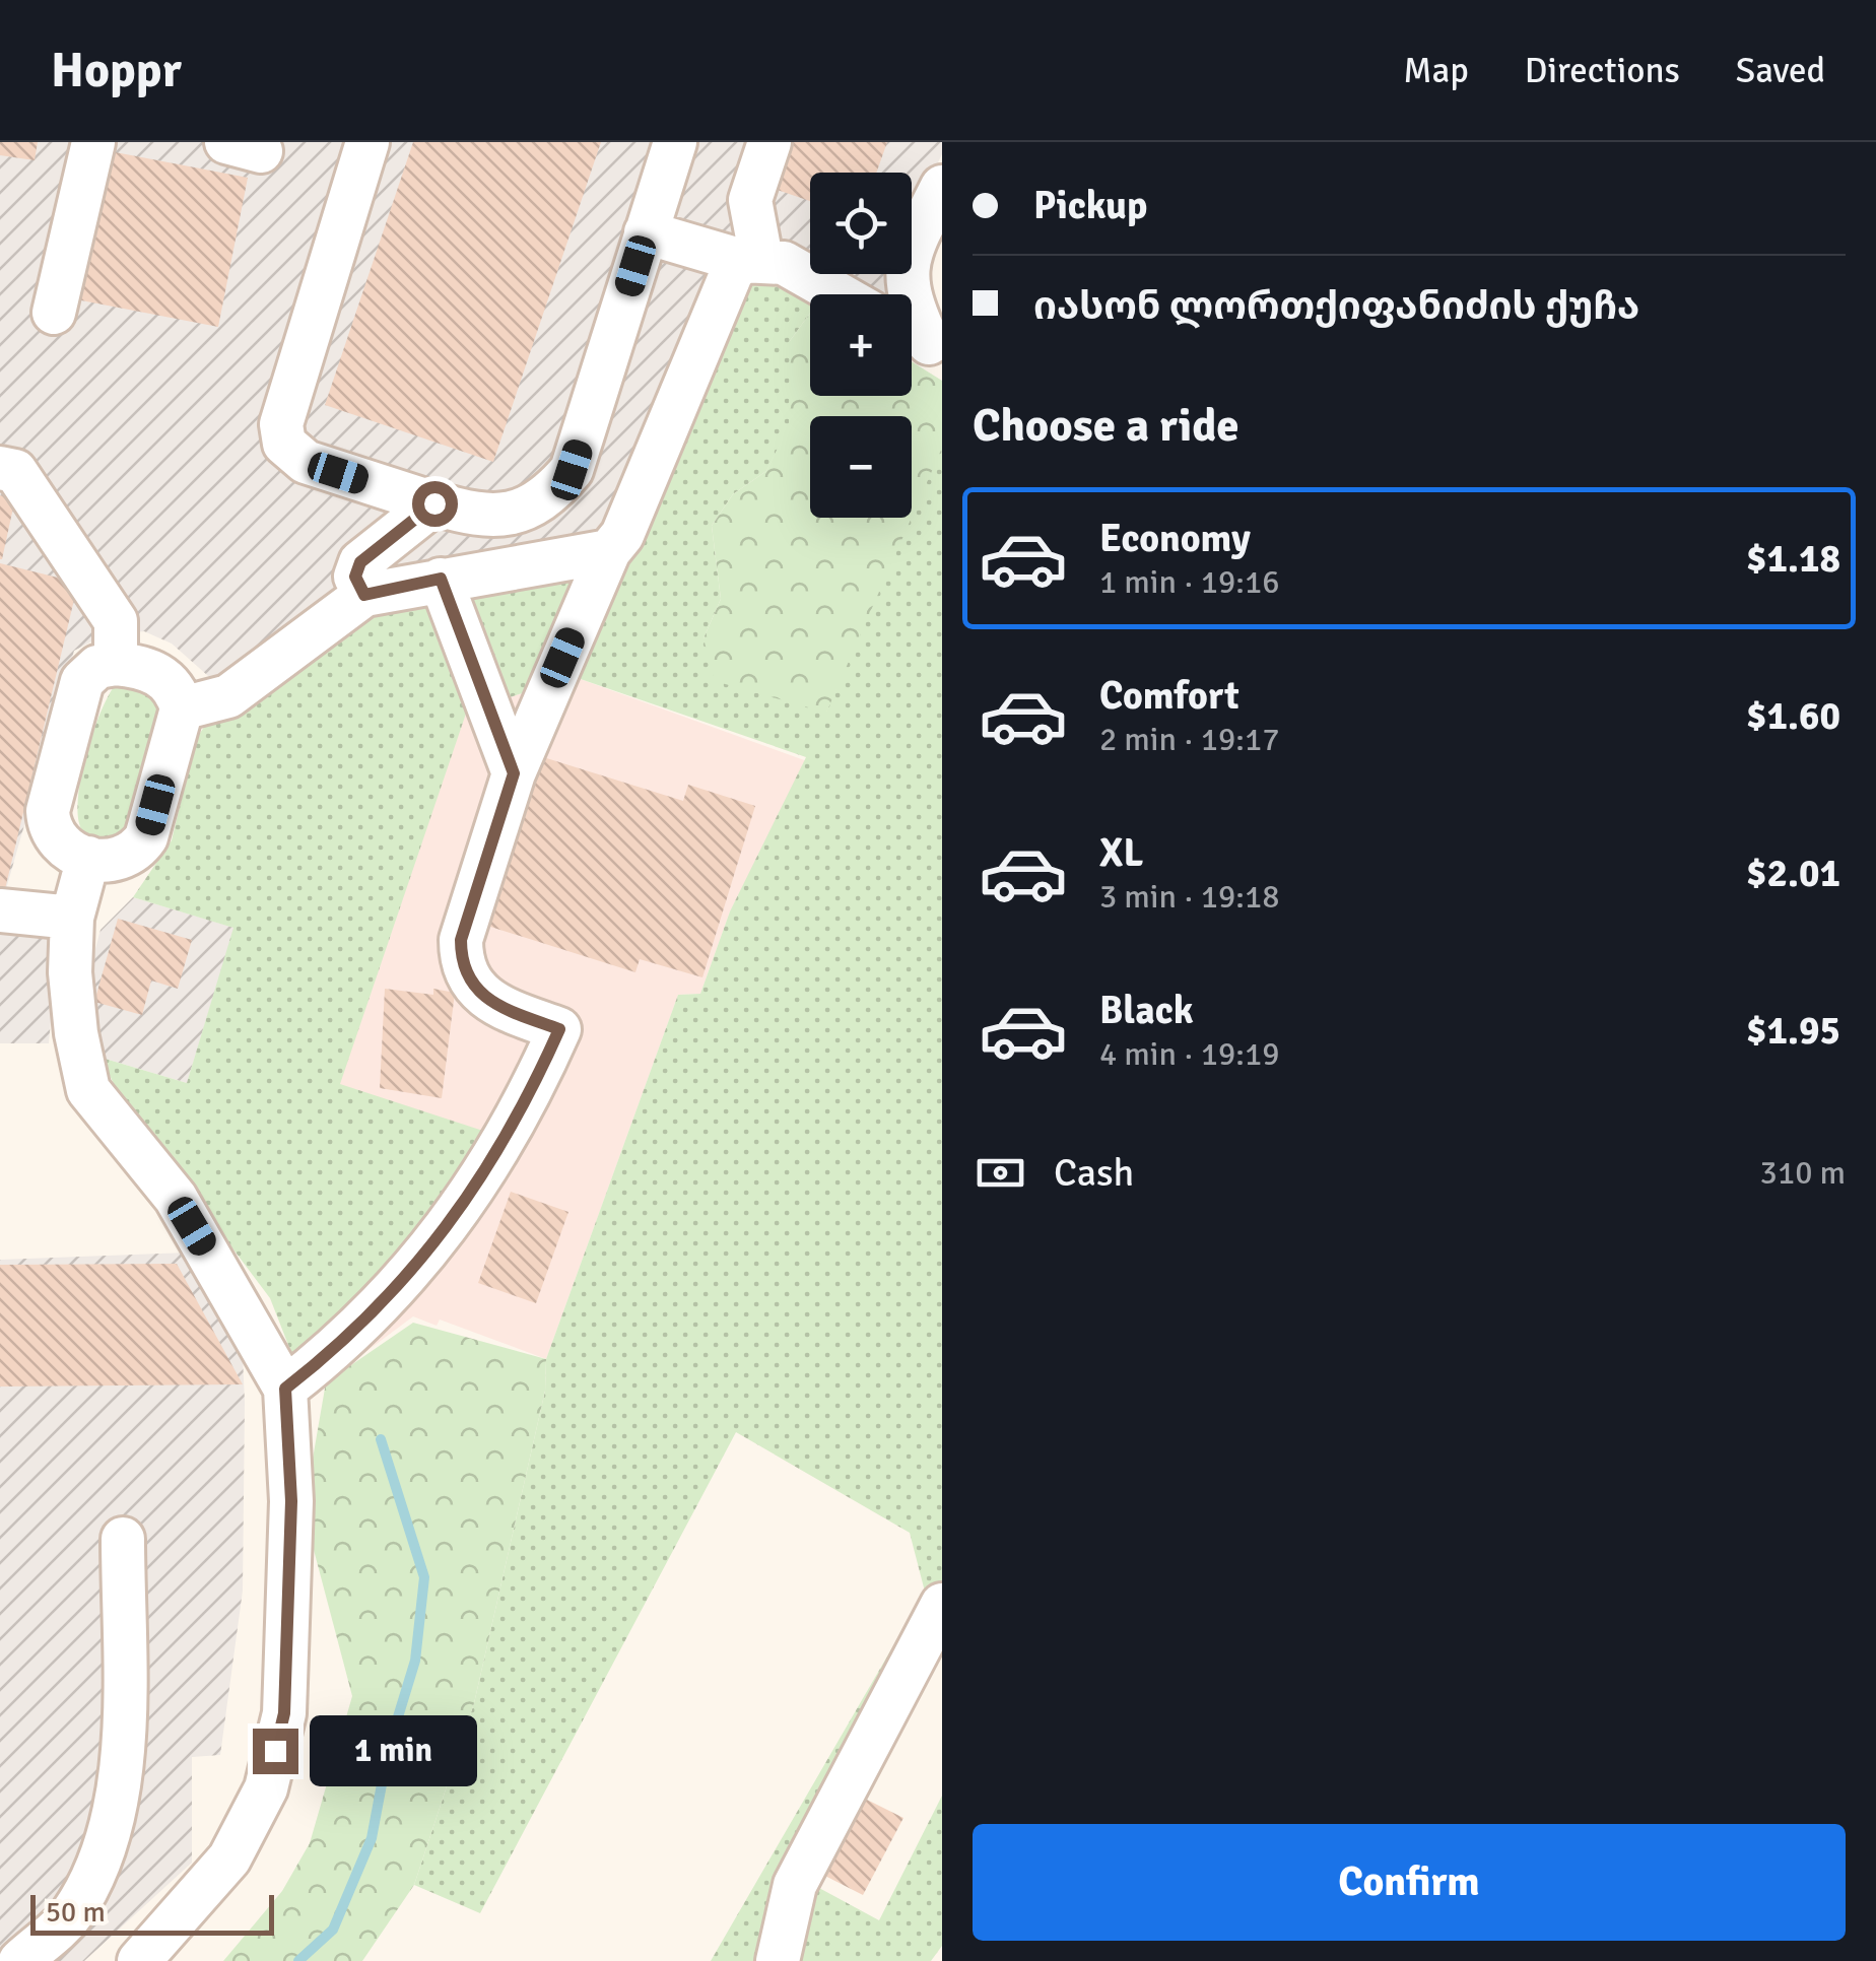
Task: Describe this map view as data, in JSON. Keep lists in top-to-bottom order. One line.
{"scale_bar":"50 m","page":{"header":"Hoppr","nav":["Map","Directions","Saved"],"banner":["Pickup","იასონ ლორთქიფანიძის ქუჩა"],"map_buttons":["+","−"],"heading":"Choose a ride","list":[{"name":"Economy","note":"1 min · 19:16","value":"$1.18"},{"name":"Comfort","note":"2 min · 19:17","value":"$1.60"},{"name":"XL","note":"3 min · 19:18","value":"$2.01"},{"name":"Black","note":"4 min · 19:19","value":"$1.95"}],"pay":["Cash","310 m"],"bubble":"1 min","buttons":"Confirm","scale":"50 m"}}
